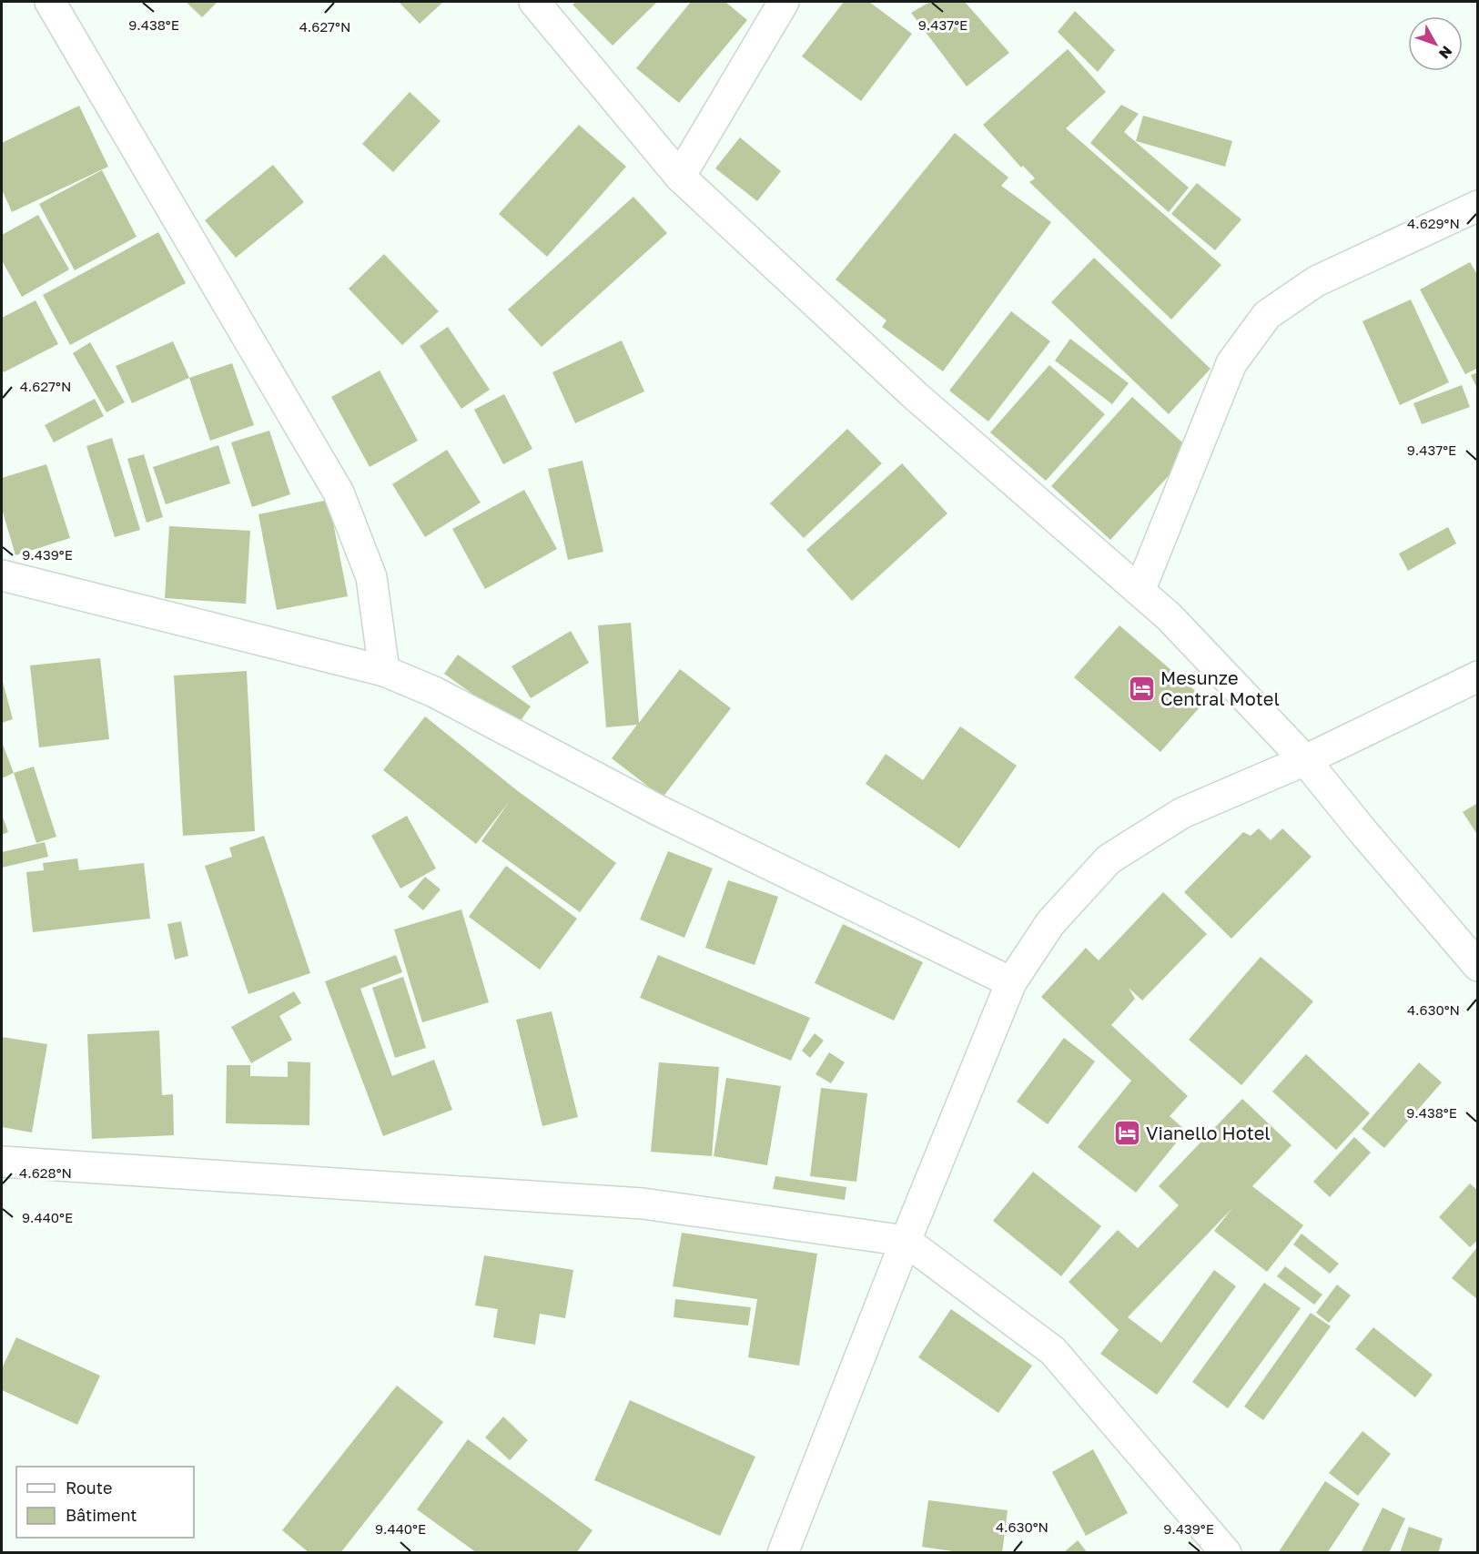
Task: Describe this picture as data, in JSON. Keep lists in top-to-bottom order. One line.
{"places":{"hotel":["Mesunze Central Motel","Vianello Hotel"]},"legend":["Route","Bâtiment"],"north":"bottom right","coordinates":["9.438°E","9.437°E","4.627°N","4.629°N","9.439°E","4.630°N","4.628°N","9.440°E"]}
